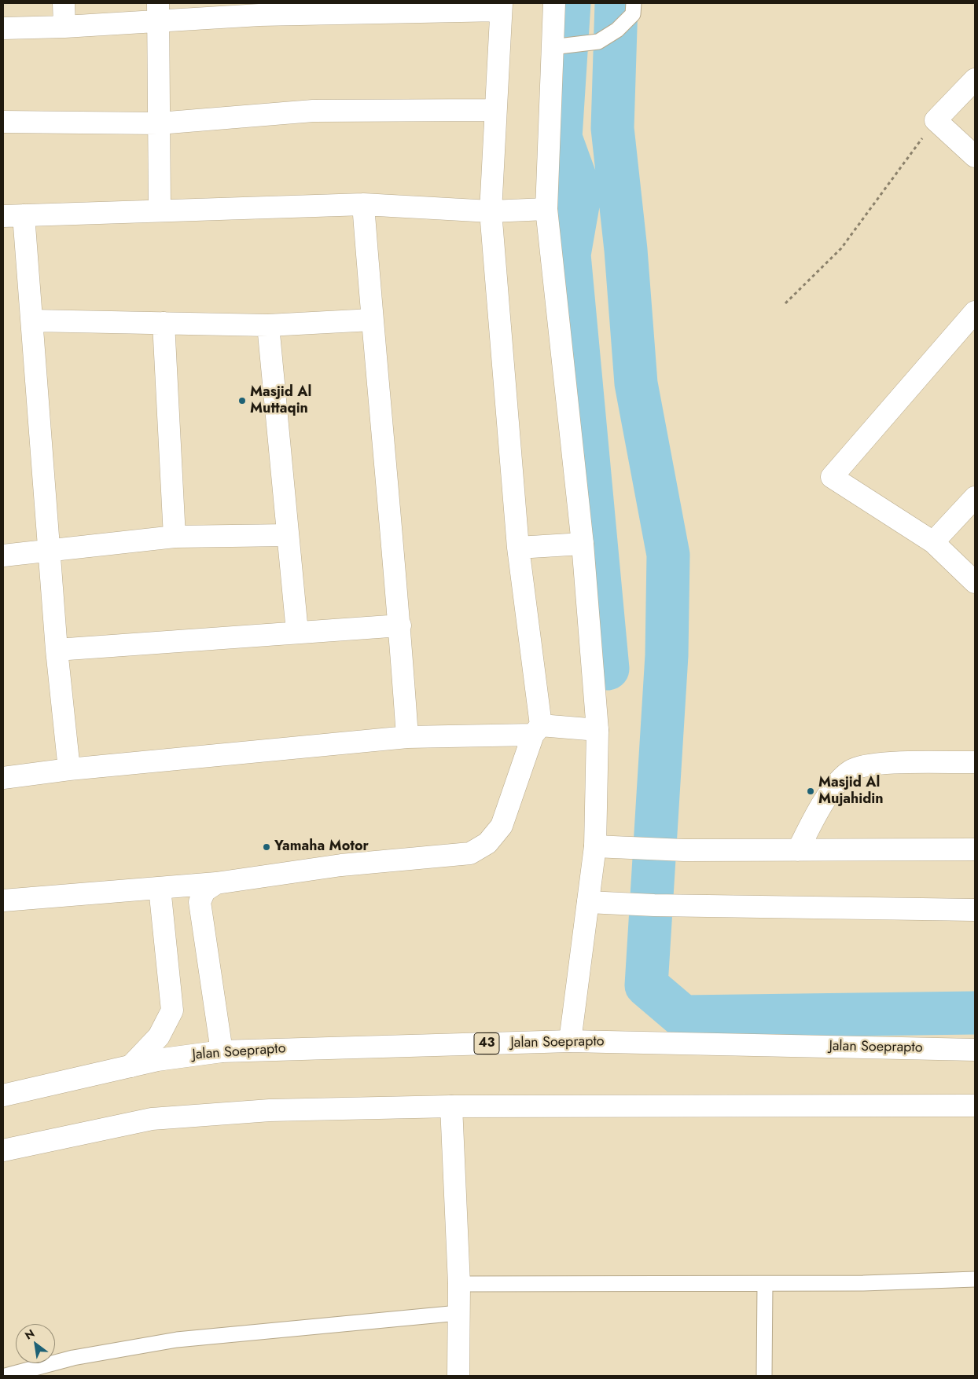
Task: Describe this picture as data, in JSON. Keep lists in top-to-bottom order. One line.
{"streets":{"main road":["Jalan Soeprapto","43"]},"places":["Masjid Al Muttaqin","Masjid Al Mujahidin","Yamaha Motor"],"north":"top left"}
